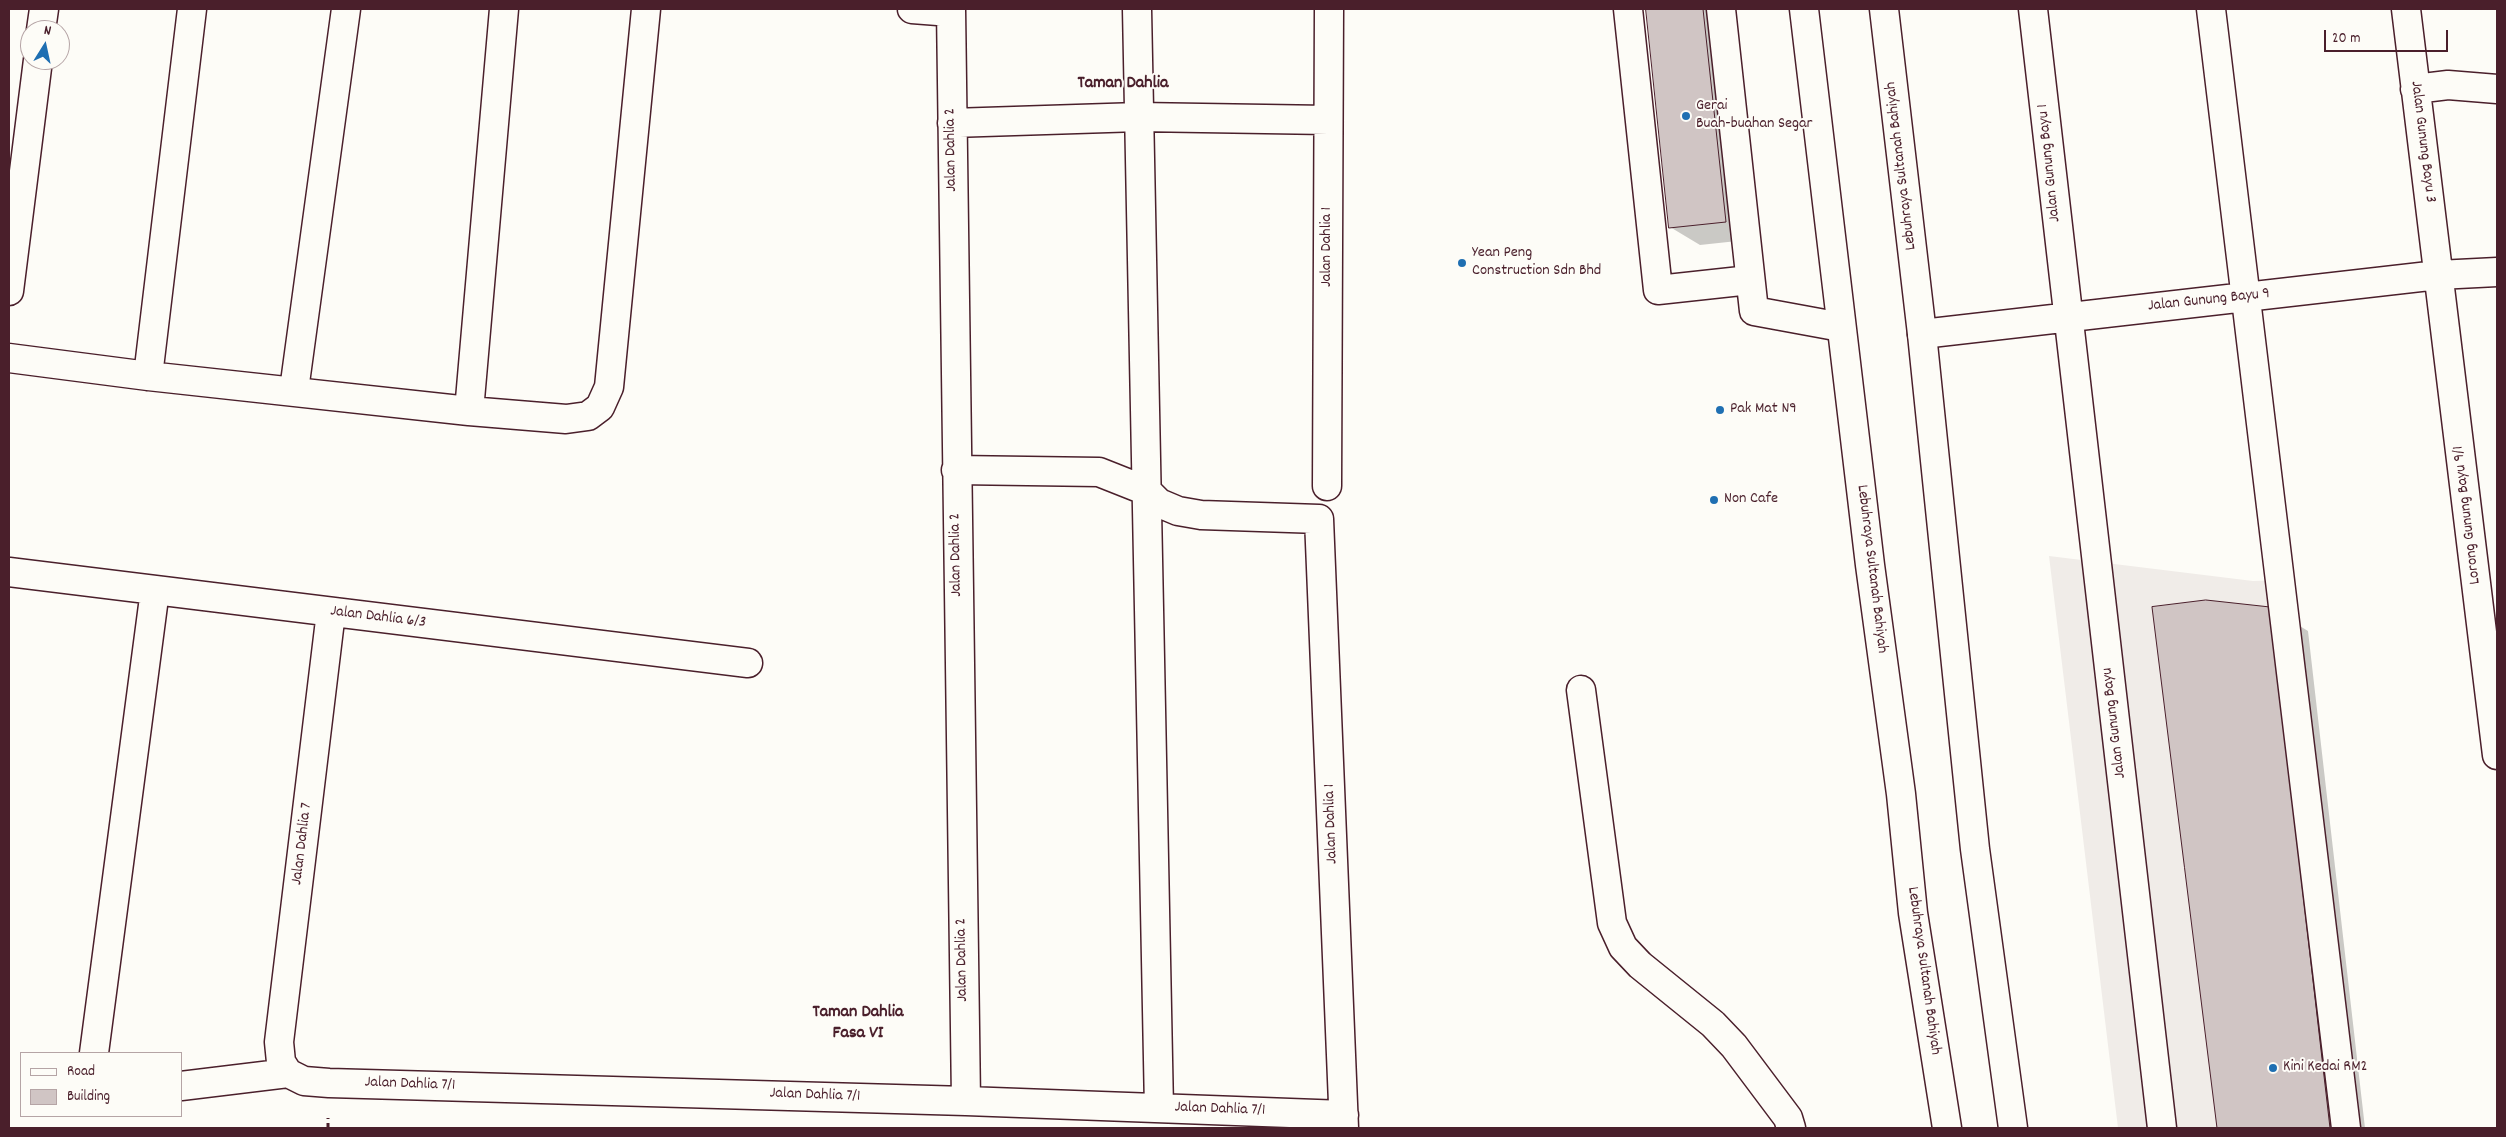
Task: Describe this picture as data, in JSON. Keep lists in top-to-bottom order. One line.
{"streets":{"street":["Jalan Gunung Bayu 3","Jalan Dahlia 2","Jalan Gunung Bayu 1","Lebuhraya Sultanah Bahiyah","Jalan Dahlia 1","Jalan Gunung Bayu 9","Lorong Gunung Bayu 9/1","Jalan Dahlia 6/3","Jalan Gunung Bayu","Jalan Dahlia 7","Jalan Dahlia 7/1"]},"crossings":[["Jalan Gunung Bayu 3","Jalan Gunung Bayu 9"],["Jalan Gunung Bayu 3","Lorong Gunung Bayu 9/1"],["Jalan Dahlia 2","Jalan Dahlia 7/1"],["Jalan Gunung Bayu 1","Jalan Gunung Bayu 9"],["Jalan Gunung Bayu 1","Jalan Gunung Bayu"],["Lebuhraya Sultanah Bahiyah","Jalan Gunung Bayu 9"],["Jalan Dahlia 1","Jalan Dahlia 7/1"],["Jalan Gunung Bayu 9","Lorong Gunung Bayu 9/1"],["Jalan Gunung Bayu 9","Jalan Gunung Bayu"],["Jalan Dahlia 6/3","Jalan Dahlia 7"],["Jalan Dahlia 7","Jalan Dahlia 7/1"]],"districts":["Taman Dahlia","Taman Dahlia Fasa VI"],"places":["Gerai Buah-buahan Segar","Yean Peng Construction Sdn Bhd","Pak Mat N9","Non Cafe","Kini Kedai RM2"],"legend":["Road","Building"],"scale_bar":"20 m","north":"top"}
